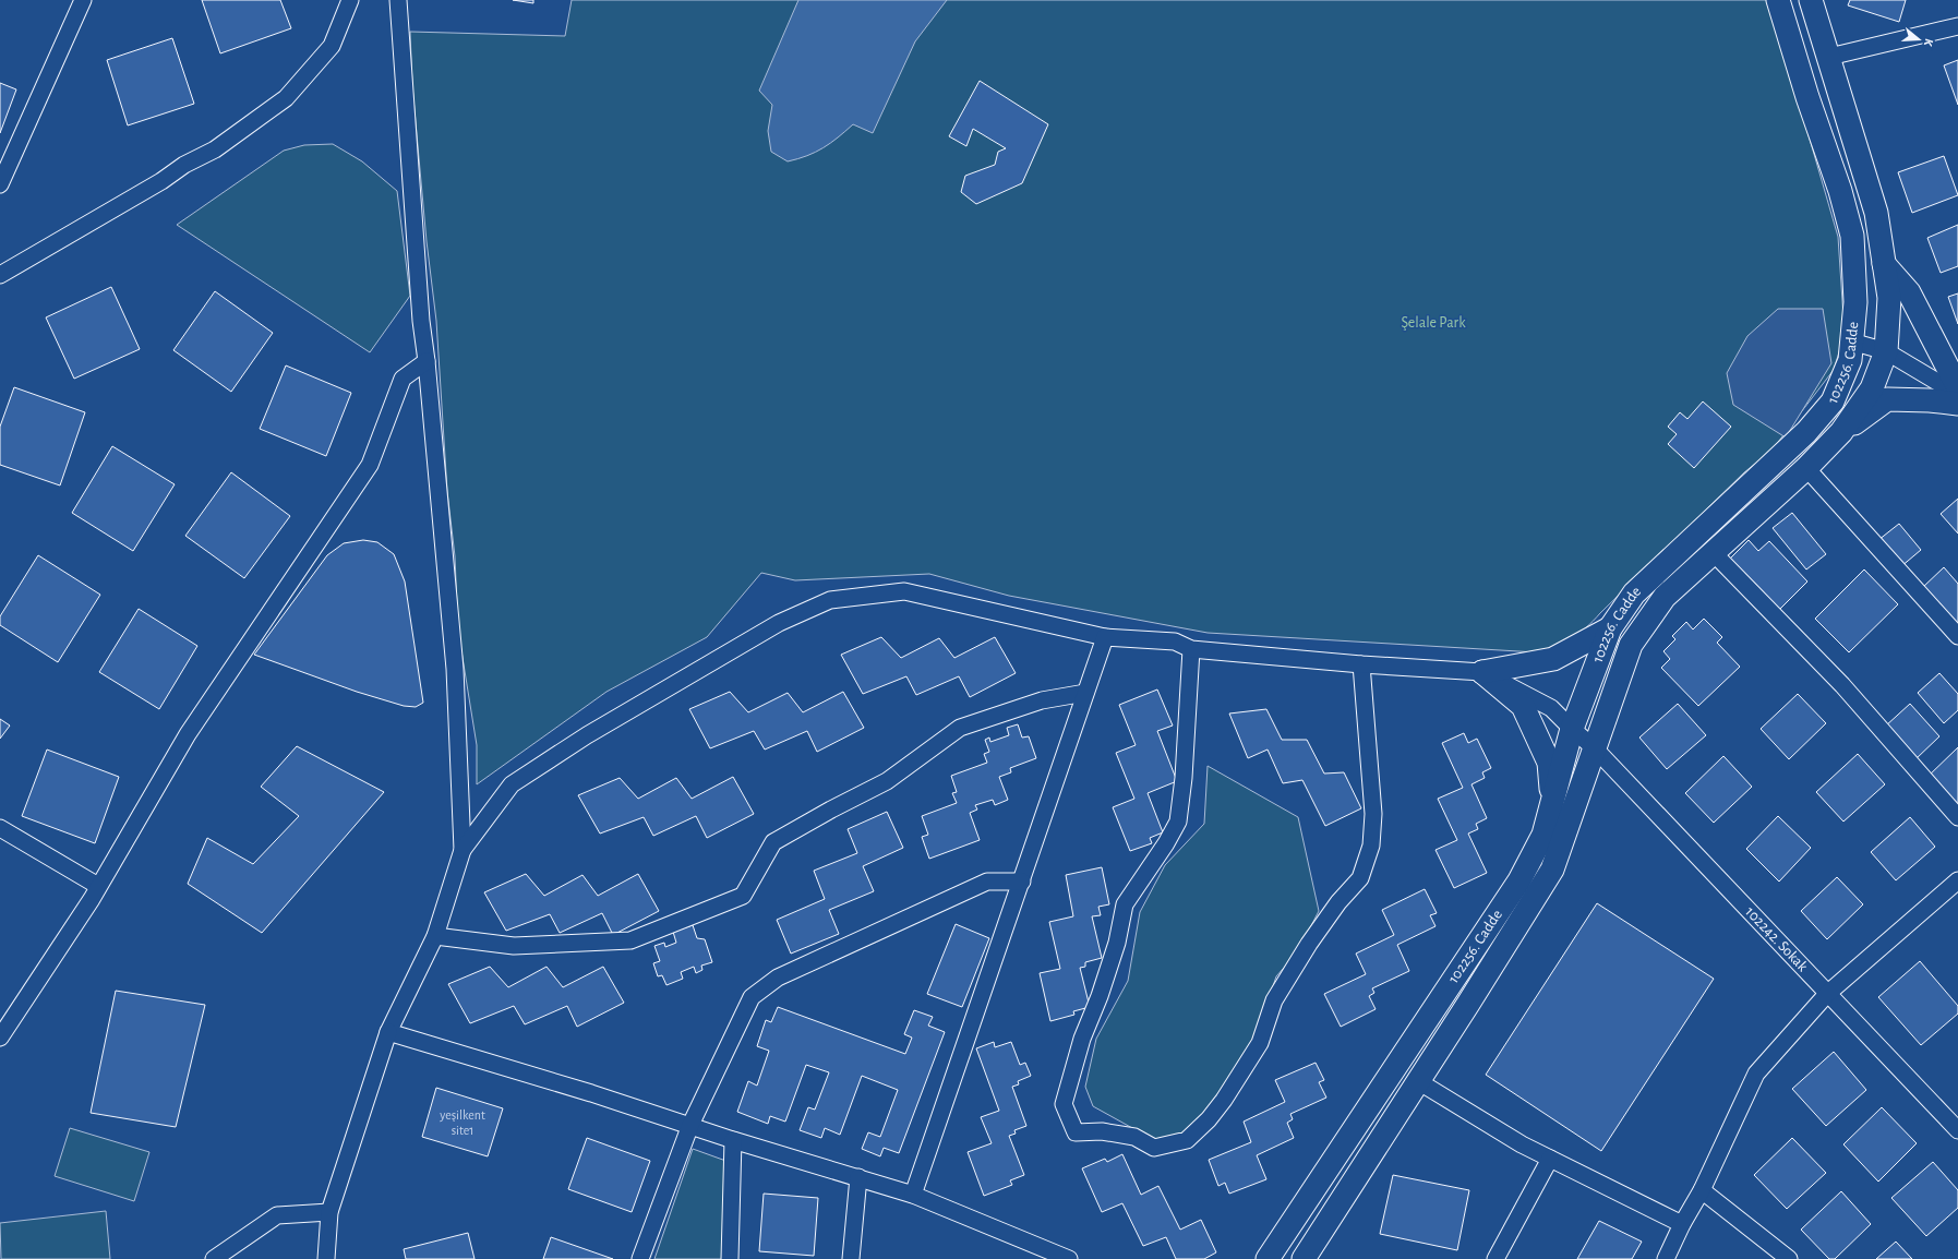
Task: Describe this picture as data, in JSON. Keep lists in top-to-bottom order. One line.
{"streets":{"street":["102256. Cadde","102242. Sokak"]},"crossings":[["102256. Cadde","102242. Sokak"]],"parks":["Şelale Park"],"house_numbers":["yeşilkent site1"],"north":"right"}
